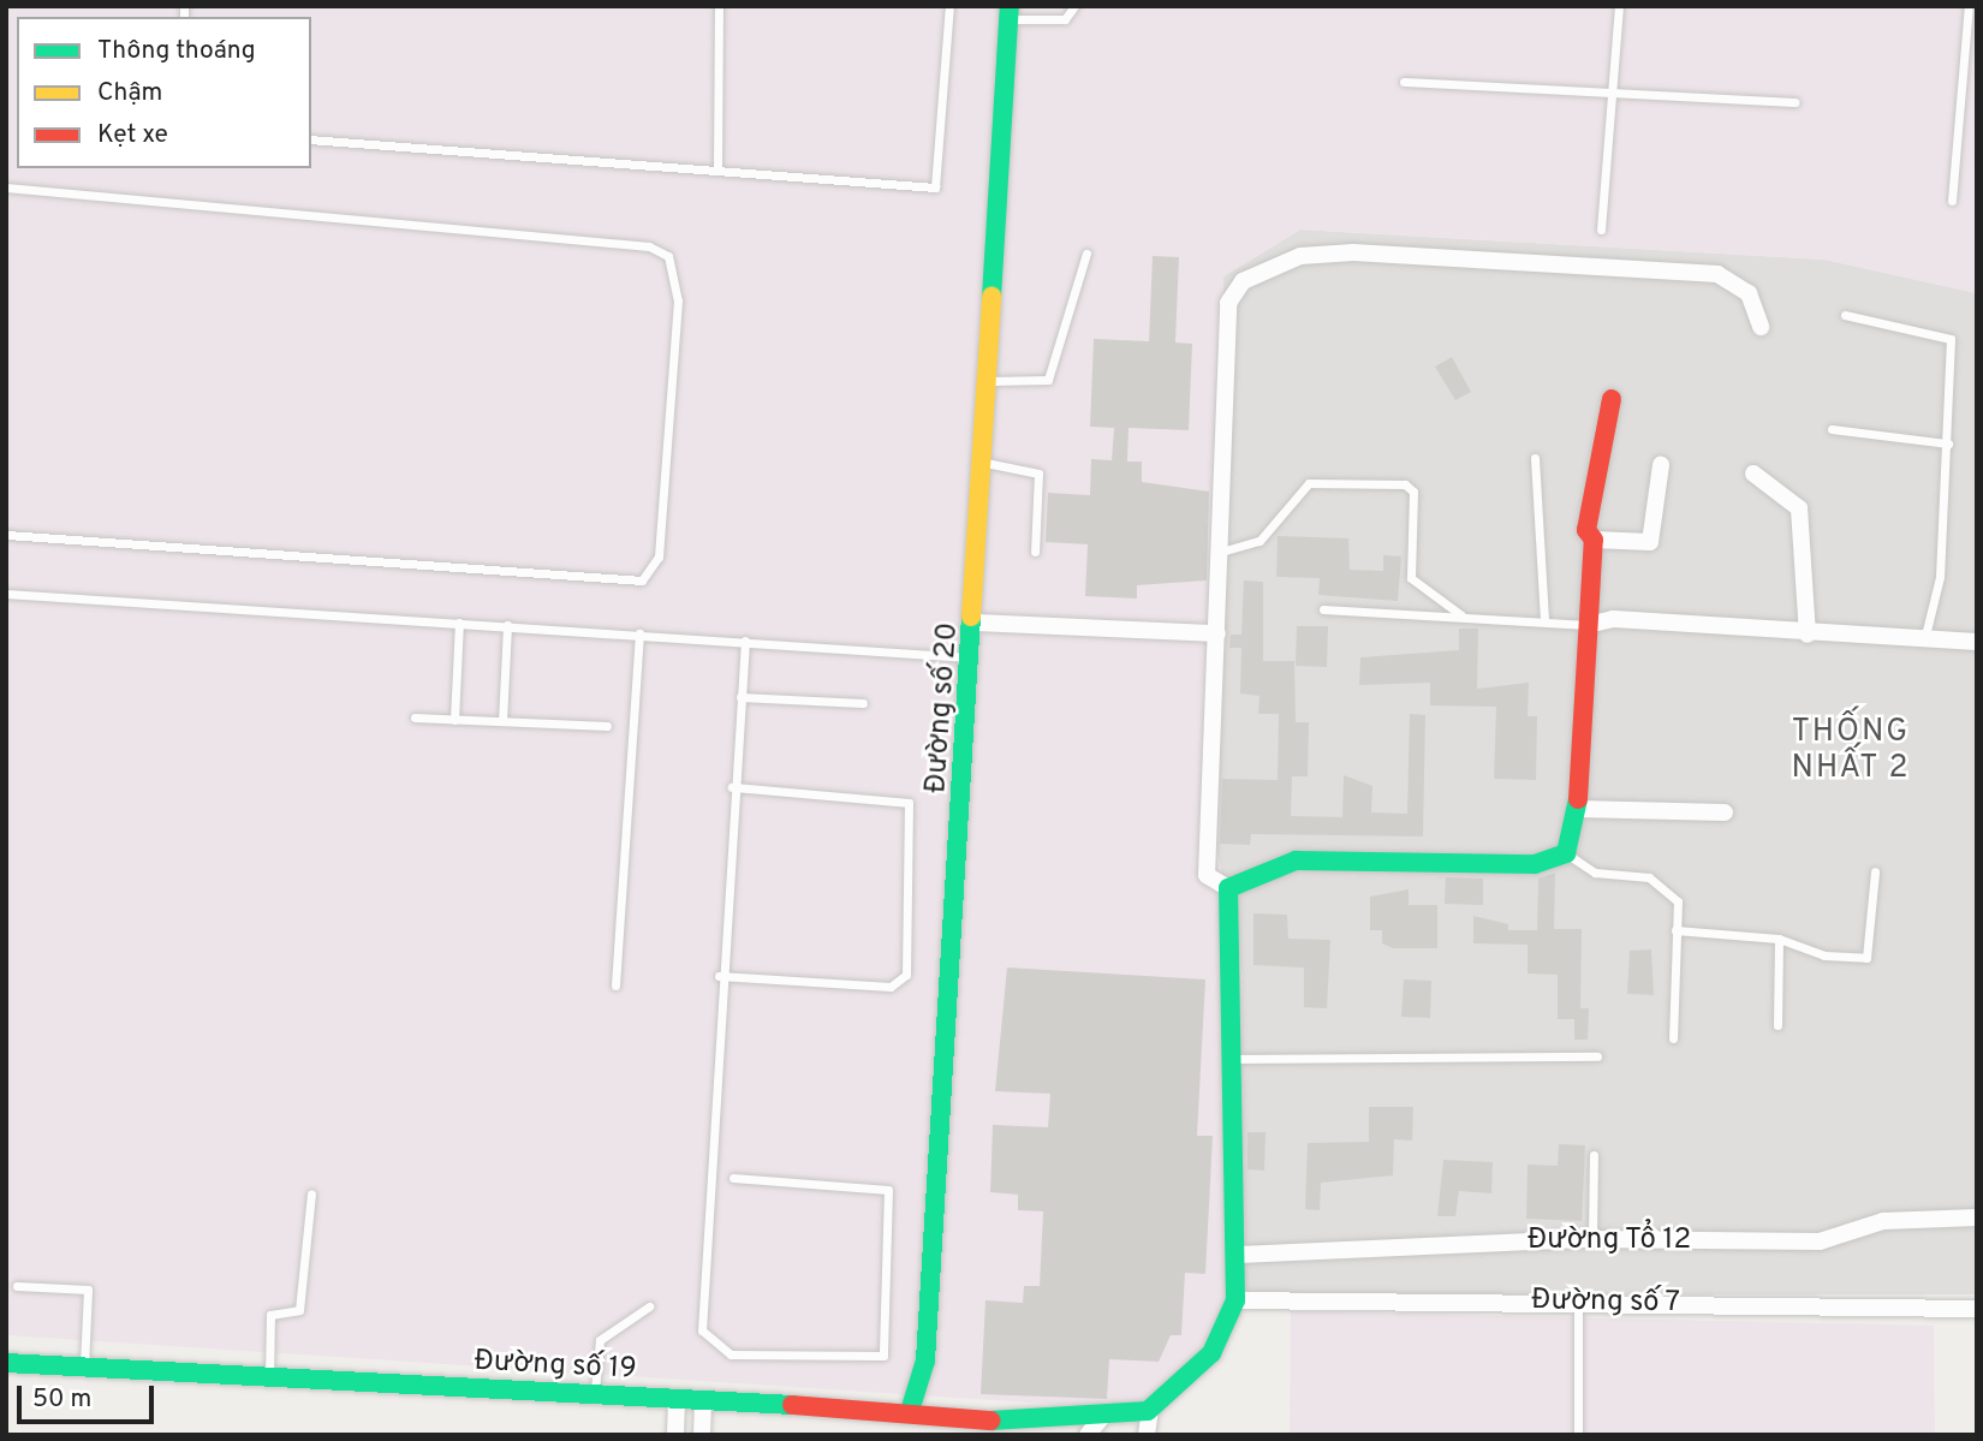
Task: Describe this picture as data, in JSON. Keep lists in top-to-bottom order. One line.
{"streets":{"street":["Đường số 20","Đường Tổ 12","Đường số 7","Đường số 19"]},"crossings":[["Đường số 20","Đường số 19"]],"districts":["THỐNG NHẤT 2"],"legend":["Thông thoáng","Chậm","Kẹt xe"],"scale_bar":"50 m"}
